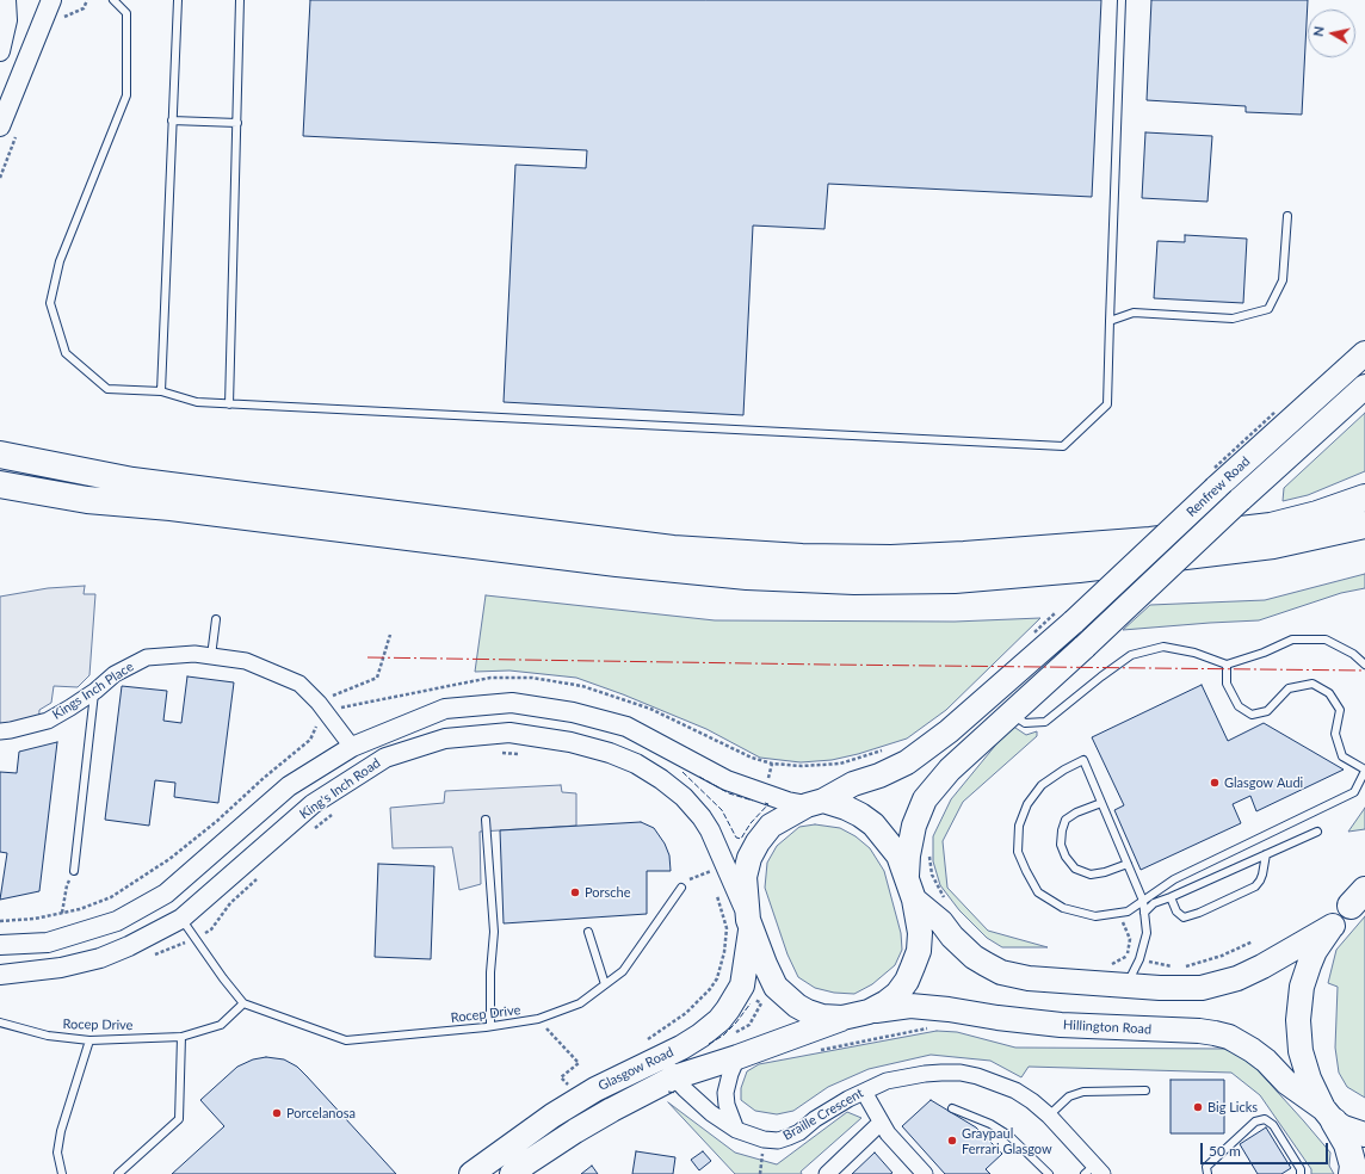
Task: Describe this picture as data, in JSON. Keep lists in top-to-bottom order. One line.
{"streets":{"main road":["Renfrew Road","Hillington Road","Glasgow Road"],"street":["Kings Inch Place","King's Inch Road","Braille Crescent"],"lane":["Rocep Drive"]},"crossings":[["Renfrew Road","King's Inch Road"],["Renfrew Road","Glasgow Road"],["Kings Inch Place","King's Inch Road"],["King's Inch Road","Glasgow Road"],["Glasgow Road","Braille Crescent"]],"places":["Glasgow Audi","Porsche","Big Licks","Porcelanosa","Graypaul Ferrari Glasgow"],"scale_bar":"50 m","north":"left"}
